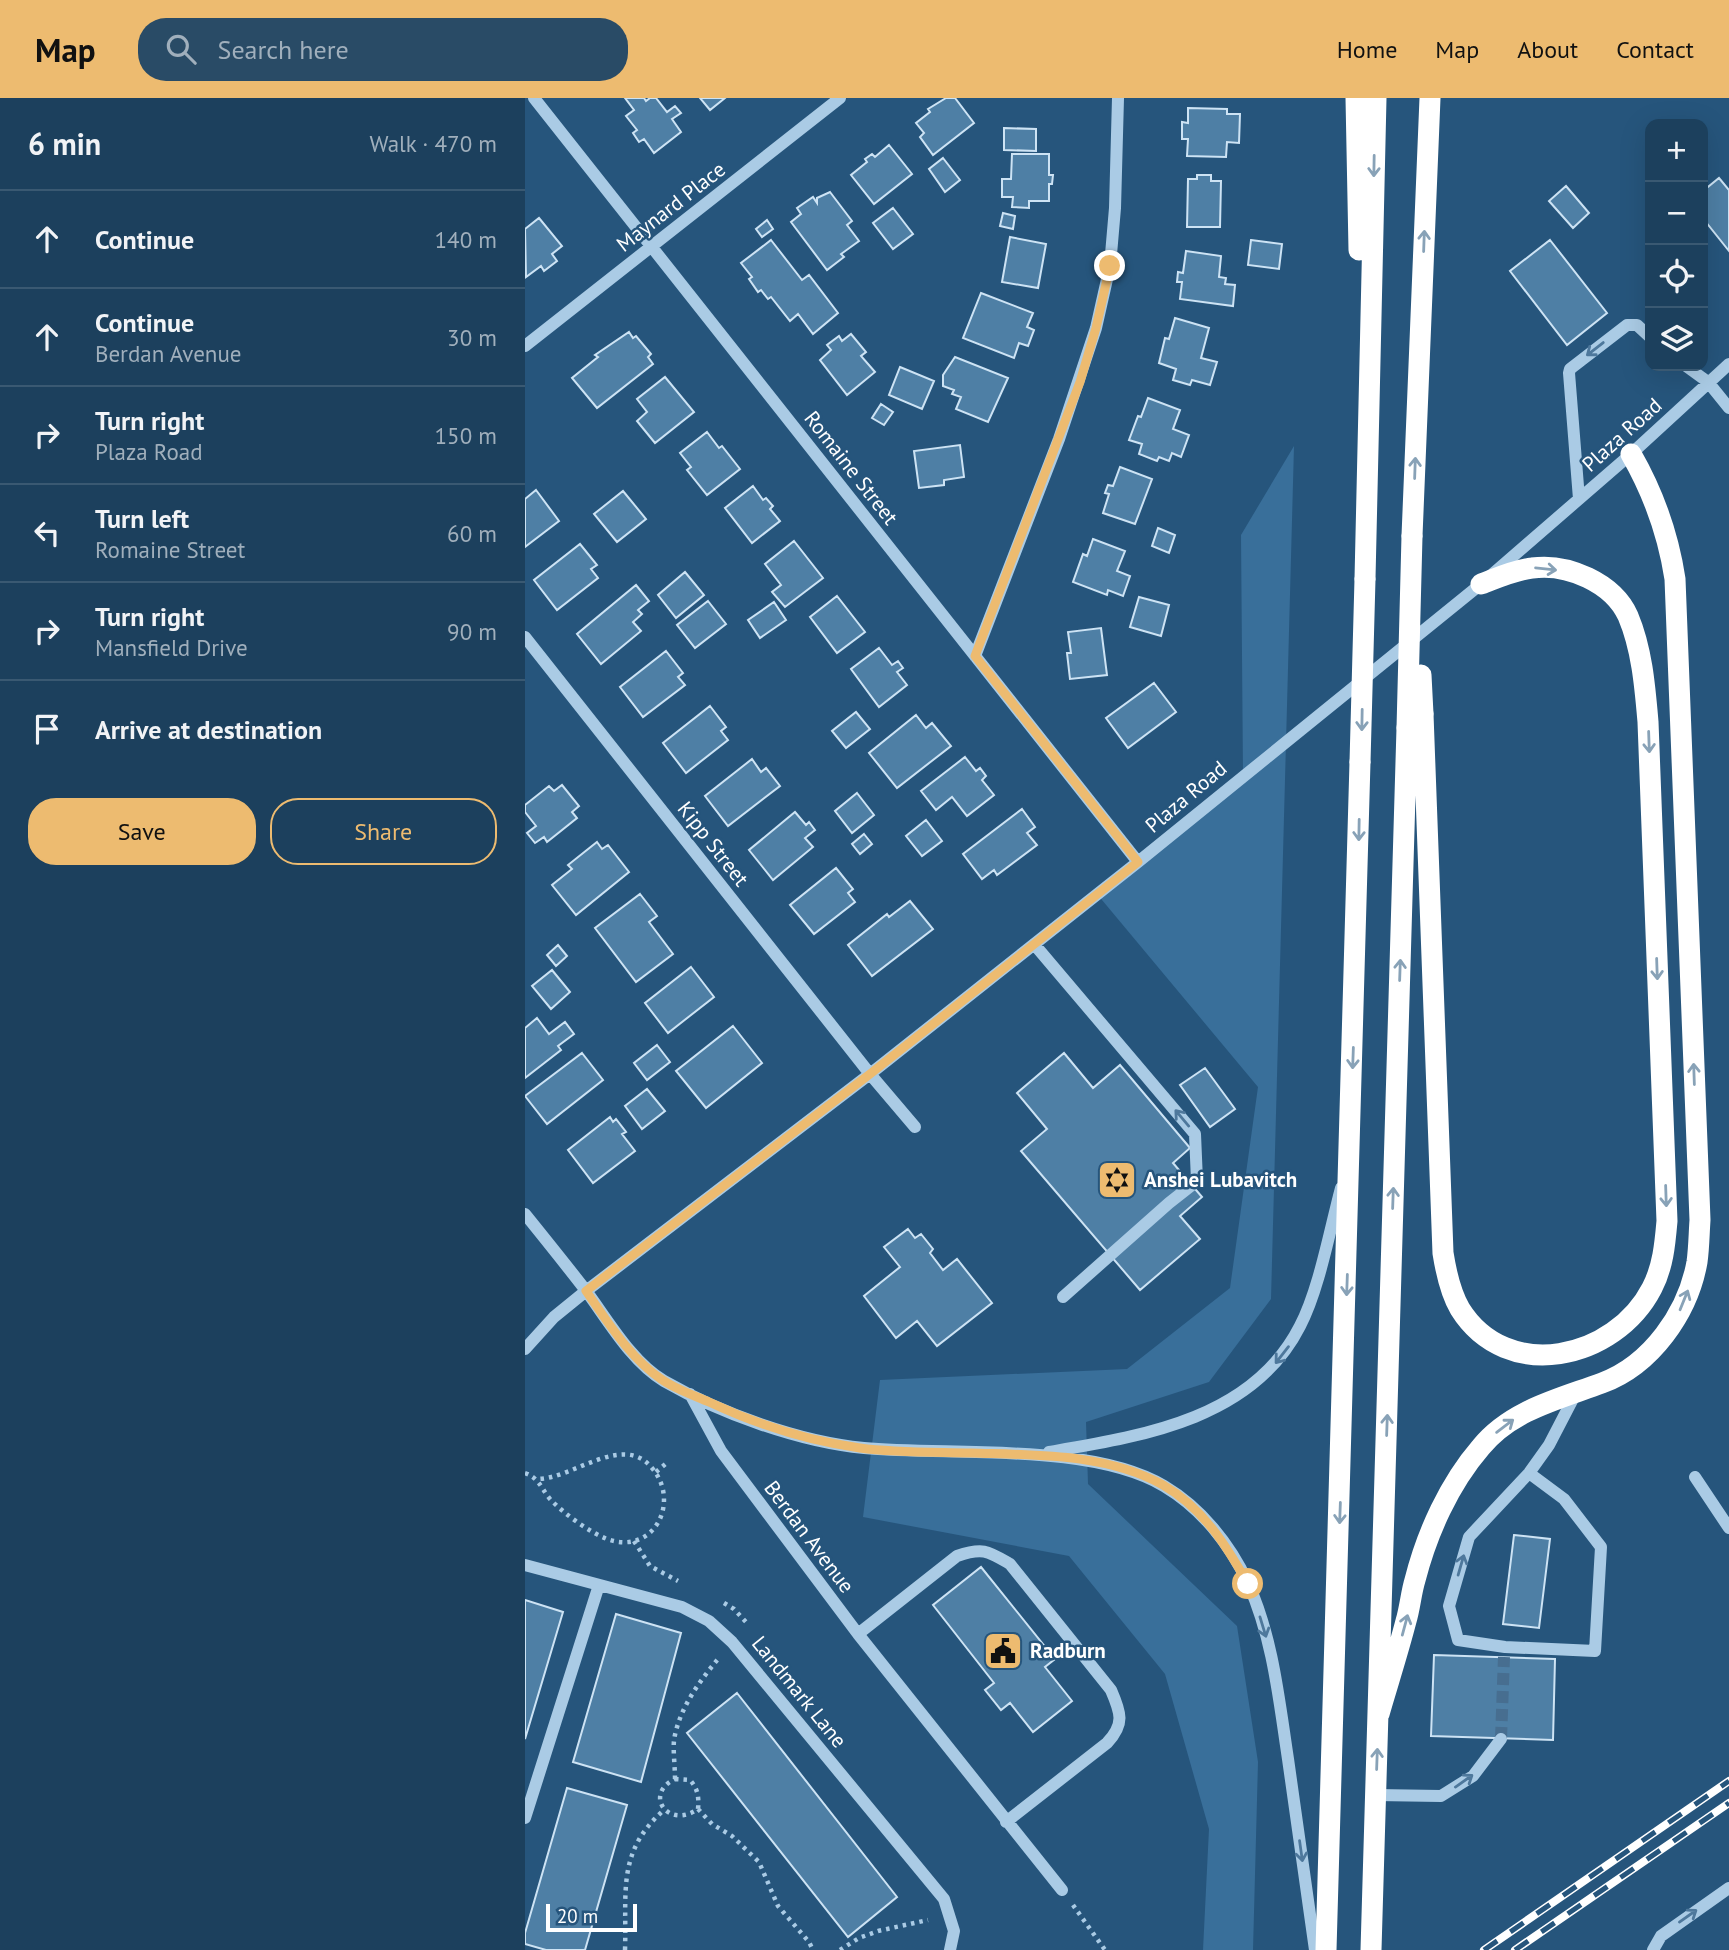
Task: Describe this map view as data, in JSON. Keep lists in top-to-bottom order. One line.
{"streets":{"street":["Maynard Place","Plaza Road","Romaine Street","Kipp Street","Berdan Avenue","Landmark Lane"]},"crossings":[["Maynard Place","Romaine Street"],["Plaza Road","Romaine Street"],["Plaza Road","Kipp Street"]],"places":{"synagogue":["Anshei Lubavitch"],"public building":["Radburn"]},"scale_bar":"20 m","page":{"header":"Map","search":"Search here","nav":["Home","Map","About","Contact"],"heading":["6 min","Walk · 470 m"],"map_buttons":["+","−"],"list":[["Continue","140 m"],["Continue","Berdan Avenue","30 m"],["Turn right","Plaza Road","150 m"],["Turn left","Romaine Street","60 m"],["Turn right","Mansfield Drive","90 m"],"Arrive at destination"],"buttons":["Save","Share"],"scale":"20 m"}}
